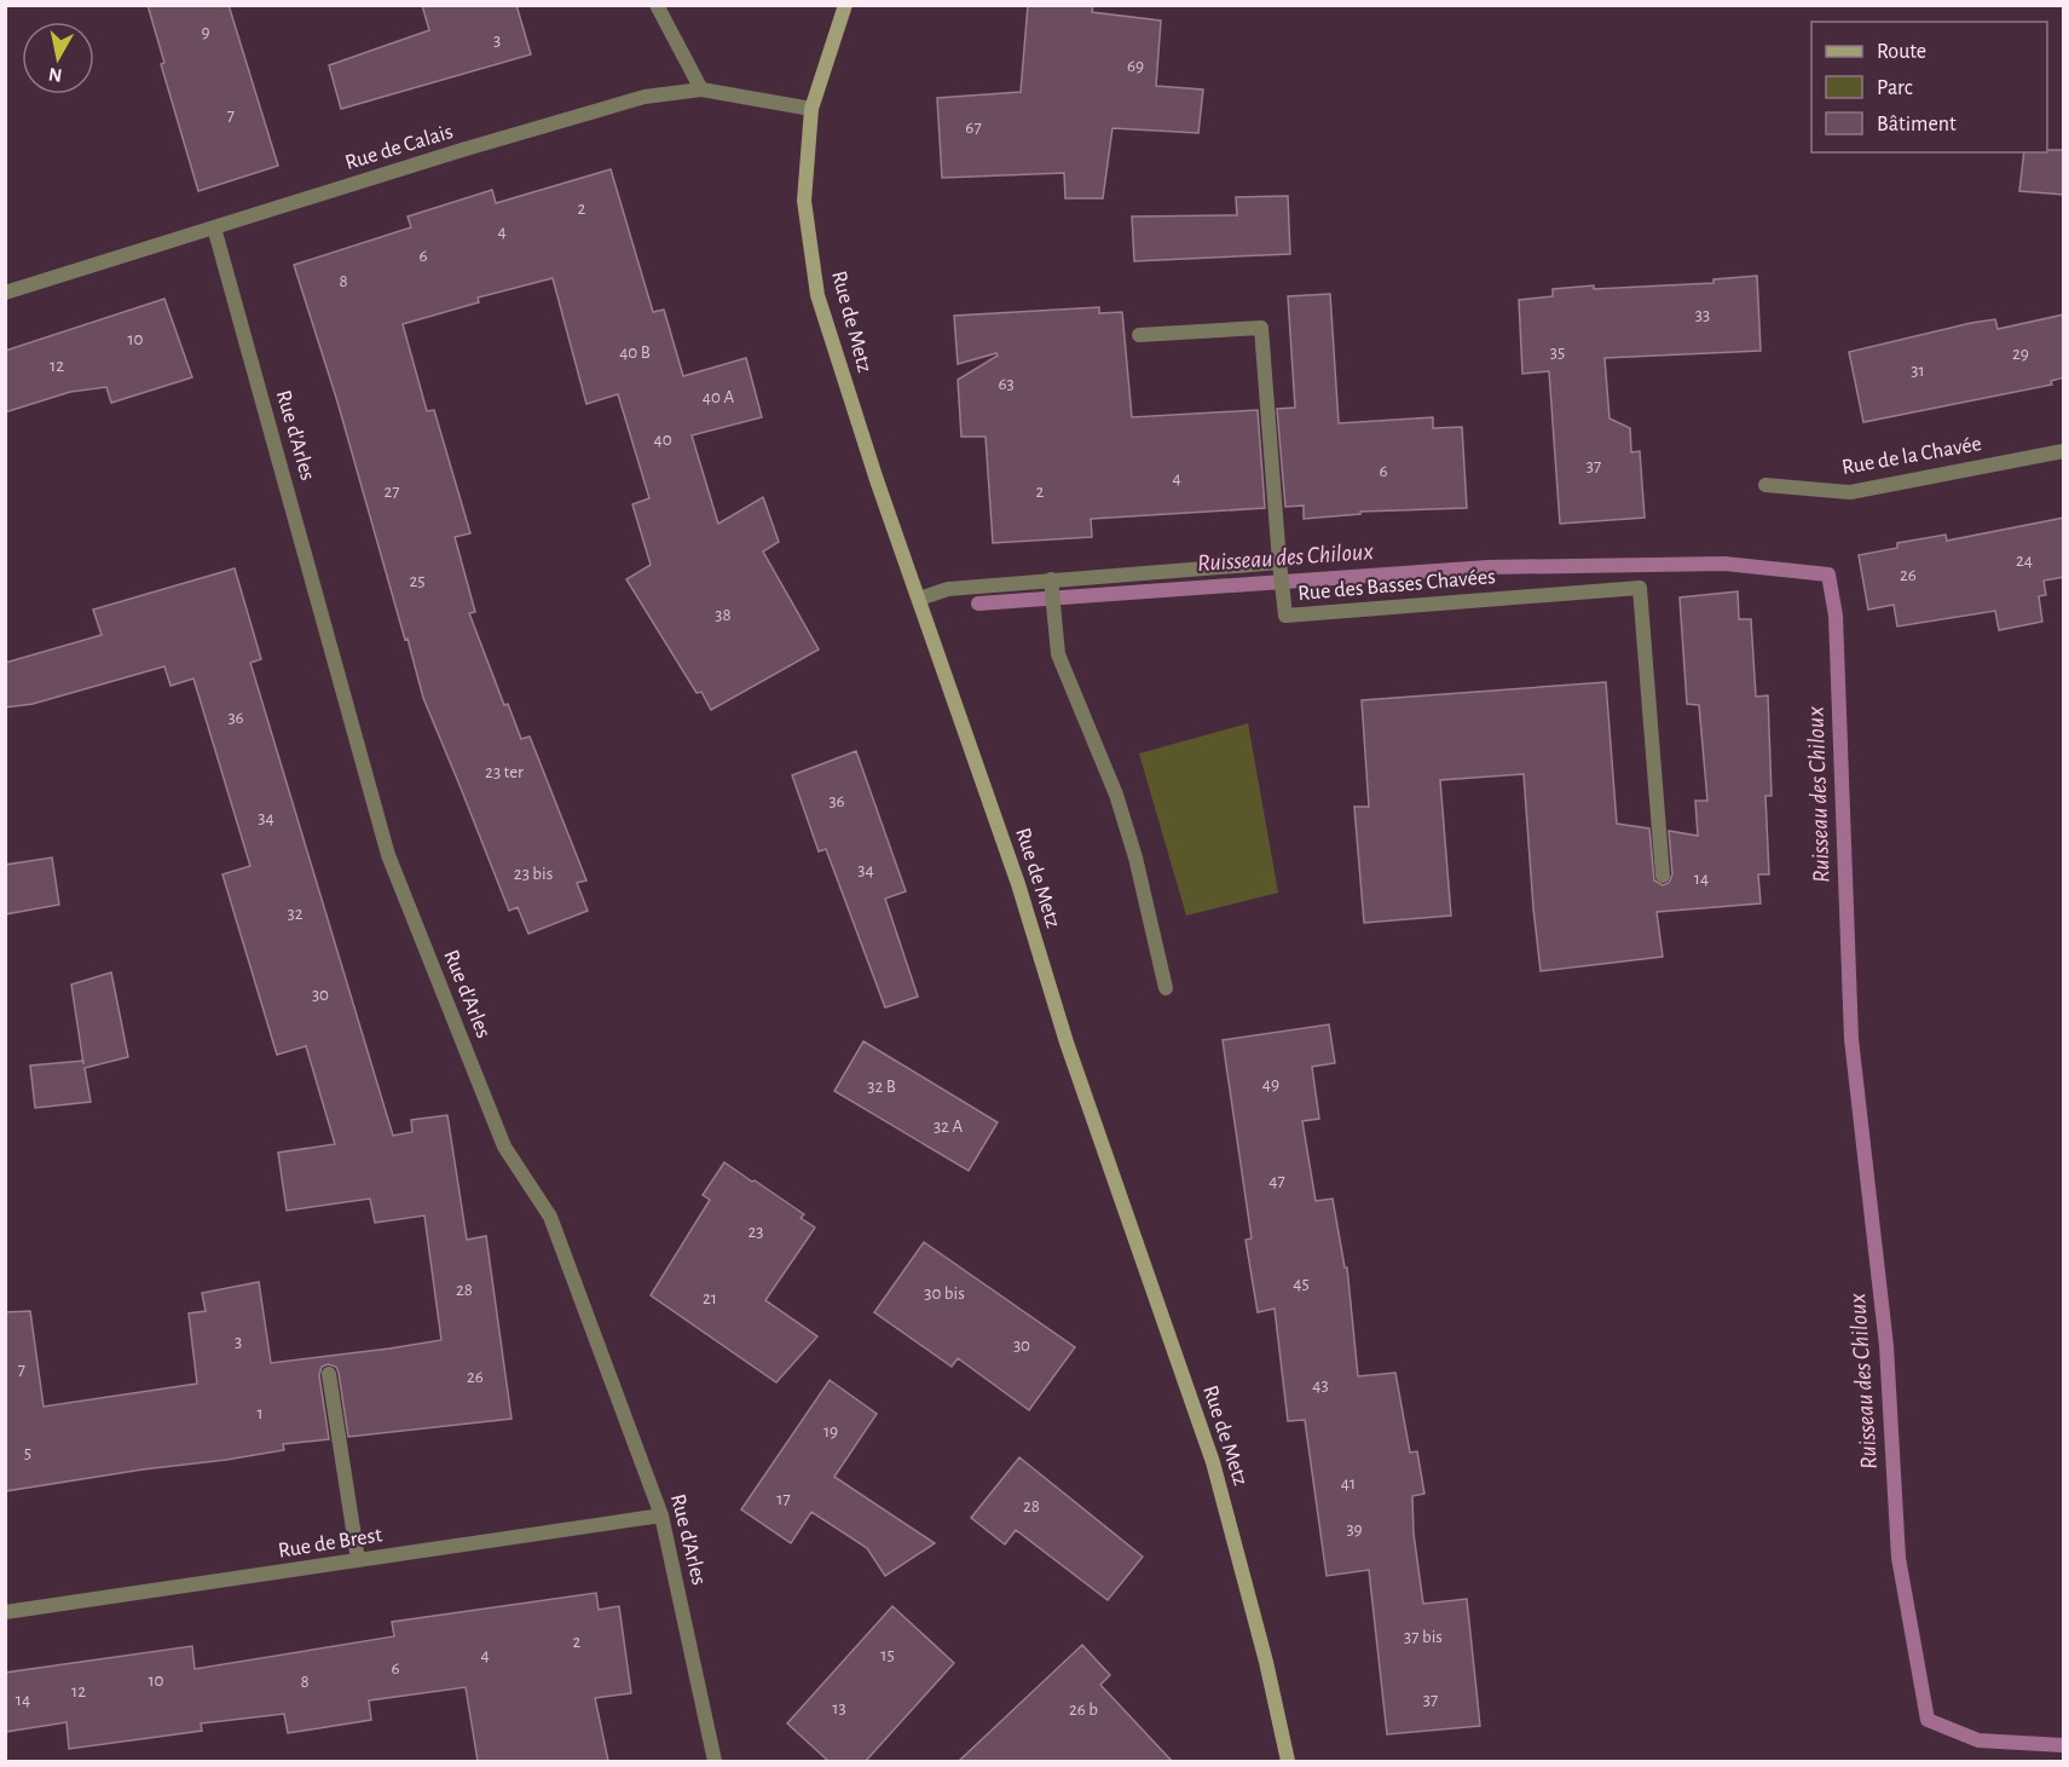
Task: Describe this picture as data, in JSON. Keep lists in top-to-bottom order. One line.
{"streets":{"street":["Rue de Calais","Rue de Metz","Rue d'Arles","Rue de la Chavée","Rue des Basses Chavées","Rue de Brest"]},"crossings":[["Rue de Calais","Rue de Metz"],["Rue de Calais","Rue d'Arles"],["Rue de Metz","Rue des Basses Chavées"],["Rue d'Arles","Rue de Brest"]],"water":["Ruisseau des Chiloux"],"house_numbers":["9","3","69","7","67","2","4","6","8","33","10","40 B","35","29","12","31","63","40 A","40","37","6","4","27","2","24","26","25","38","36","23 ter","36","34","34","23 bis","14","32","30","49","32 B","32 A","47","23","45","28","30 bis","21","3","30","7","26","43","1","19","5","41","17","28","39","37 bis","2","4","15","6","10","8","12","14","37","13","26 b"],"legend":["Route","Parc","Bâtiment"],"north":"bottom"}
